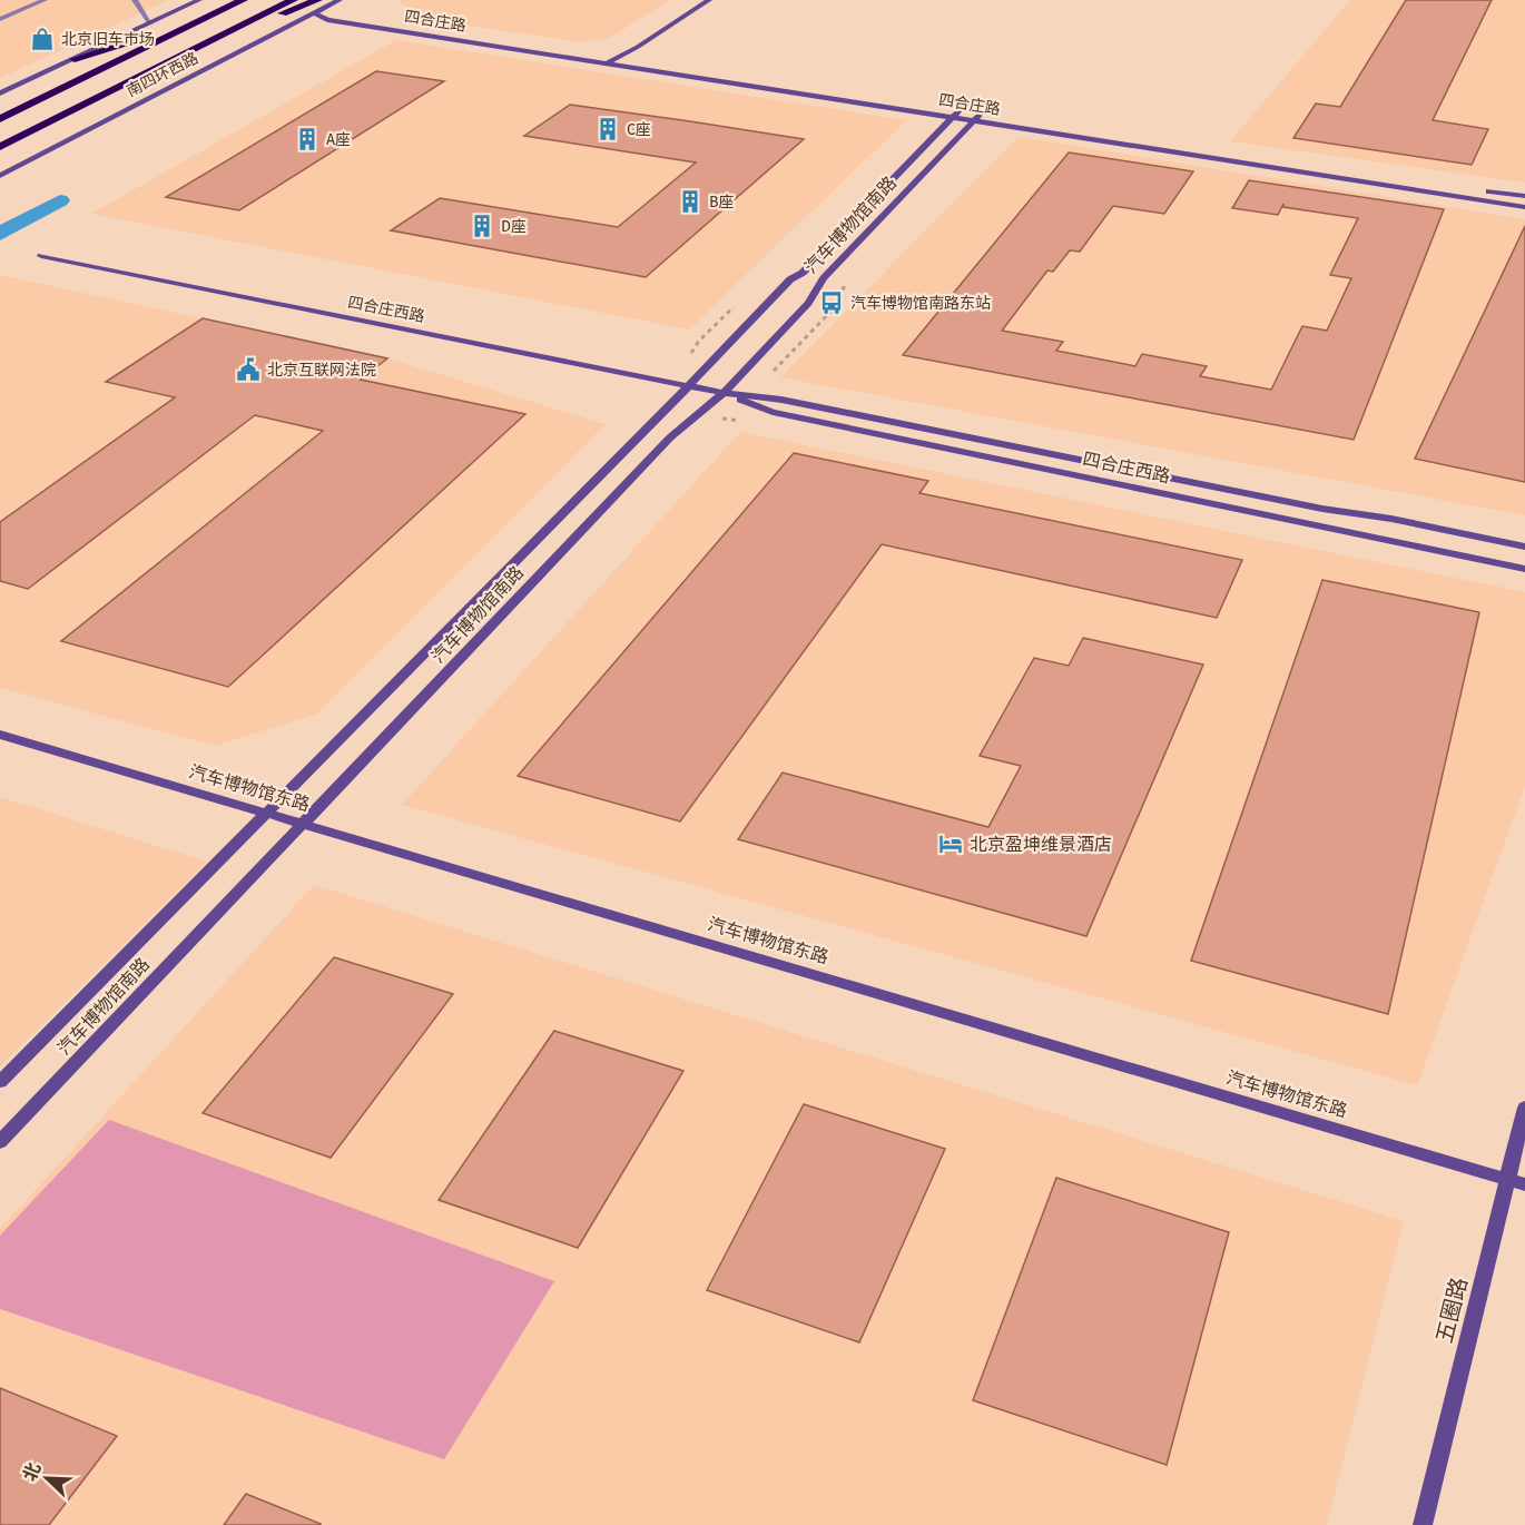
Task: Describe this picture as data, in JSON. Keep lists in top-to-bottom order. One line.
{"streets":{"highway":["南四环西路"],"street":["四合庄路","汽车博物馆南路","四合庄西路","汽车博物馆东路","五圈路"]},"crossings":[["四合庄路","南四环西路"],["四合庄路","汽车博物馆南路"],["汽车博物馆南路","四合庄西路"],["汽车博物馆南路","汽车博物馆东路"],["汽车博物馆东路","五圈路"]],"places":{"shop":["北京旧车市场"],"building":["C座","A座","B座","D座"],"bus stop":["汽车博物馆南路东站"],"public building":["北京互联网法院"],"hotel":["北京盈坤维景酒店"]},"north":"top left"}
